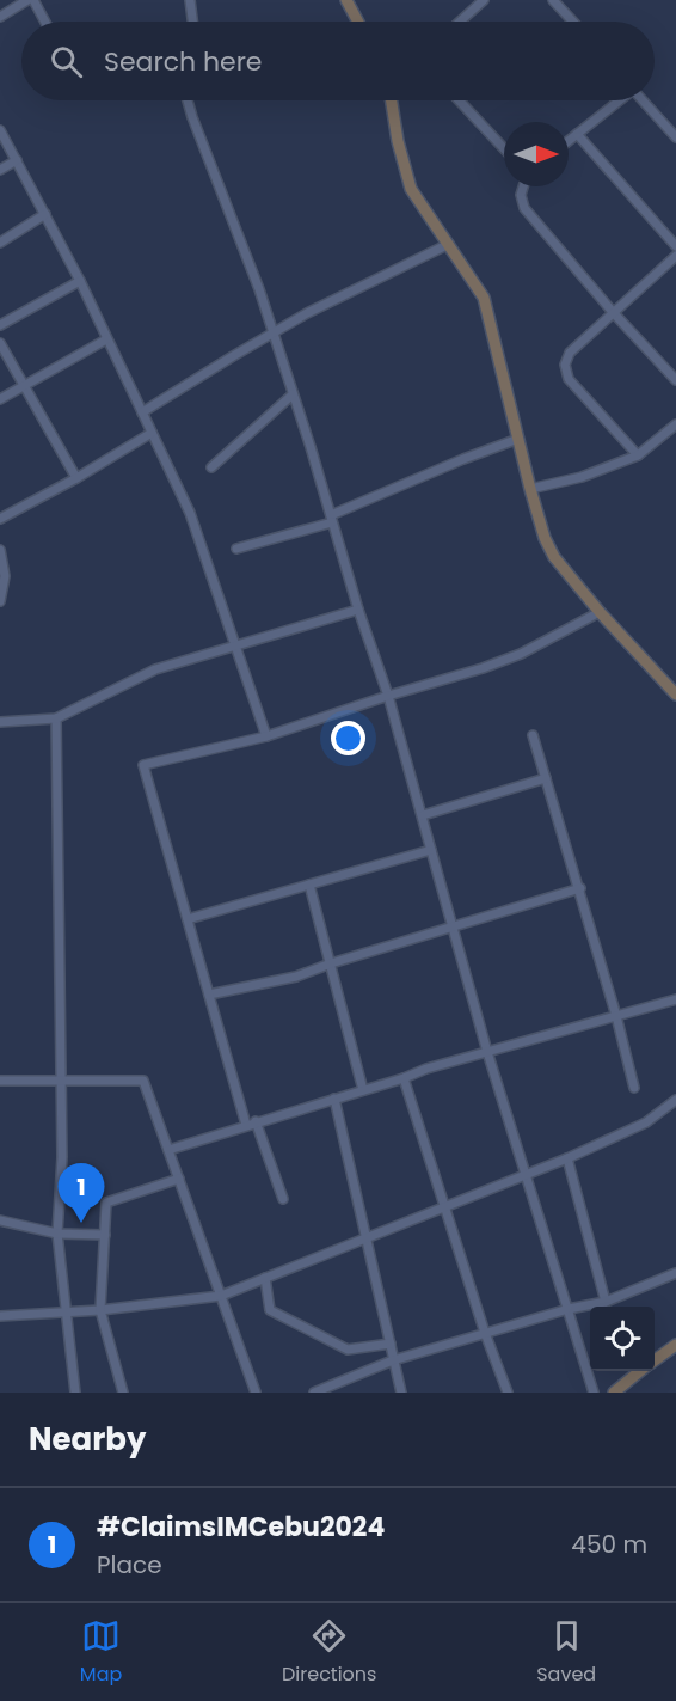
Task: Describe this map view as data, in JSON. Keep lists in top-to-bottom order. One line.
{"north":"right","page":{"search":"Search here","pins":"1","heading":"Nearby","list":[{"mark":"1","name":"#ClaimsIMCebu2024","note":"Place","value":"450 m"}],"nav":["Map","Directions","Saved"]}}
